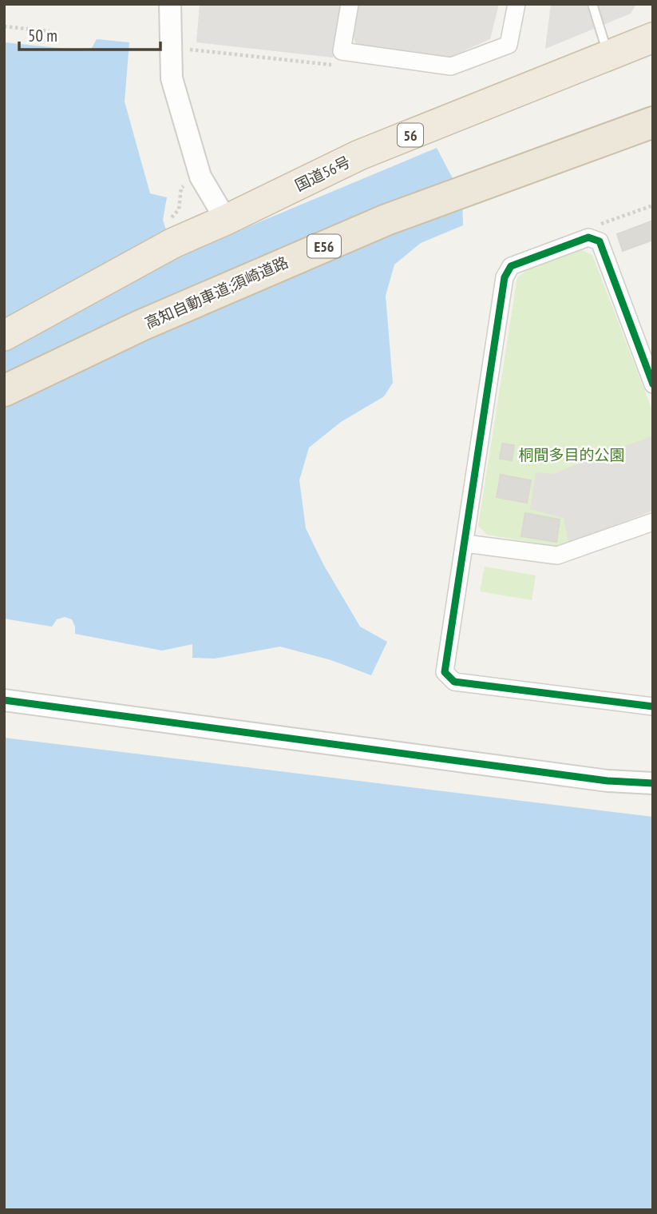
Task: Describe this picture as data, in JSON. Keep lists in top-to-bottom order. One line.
{"streets":{"highway":["56","国道56号","E56","高知自動車道;須崎道路"]},"parks":["桐間多目的公園"],"scale_bar":"50 m"}
